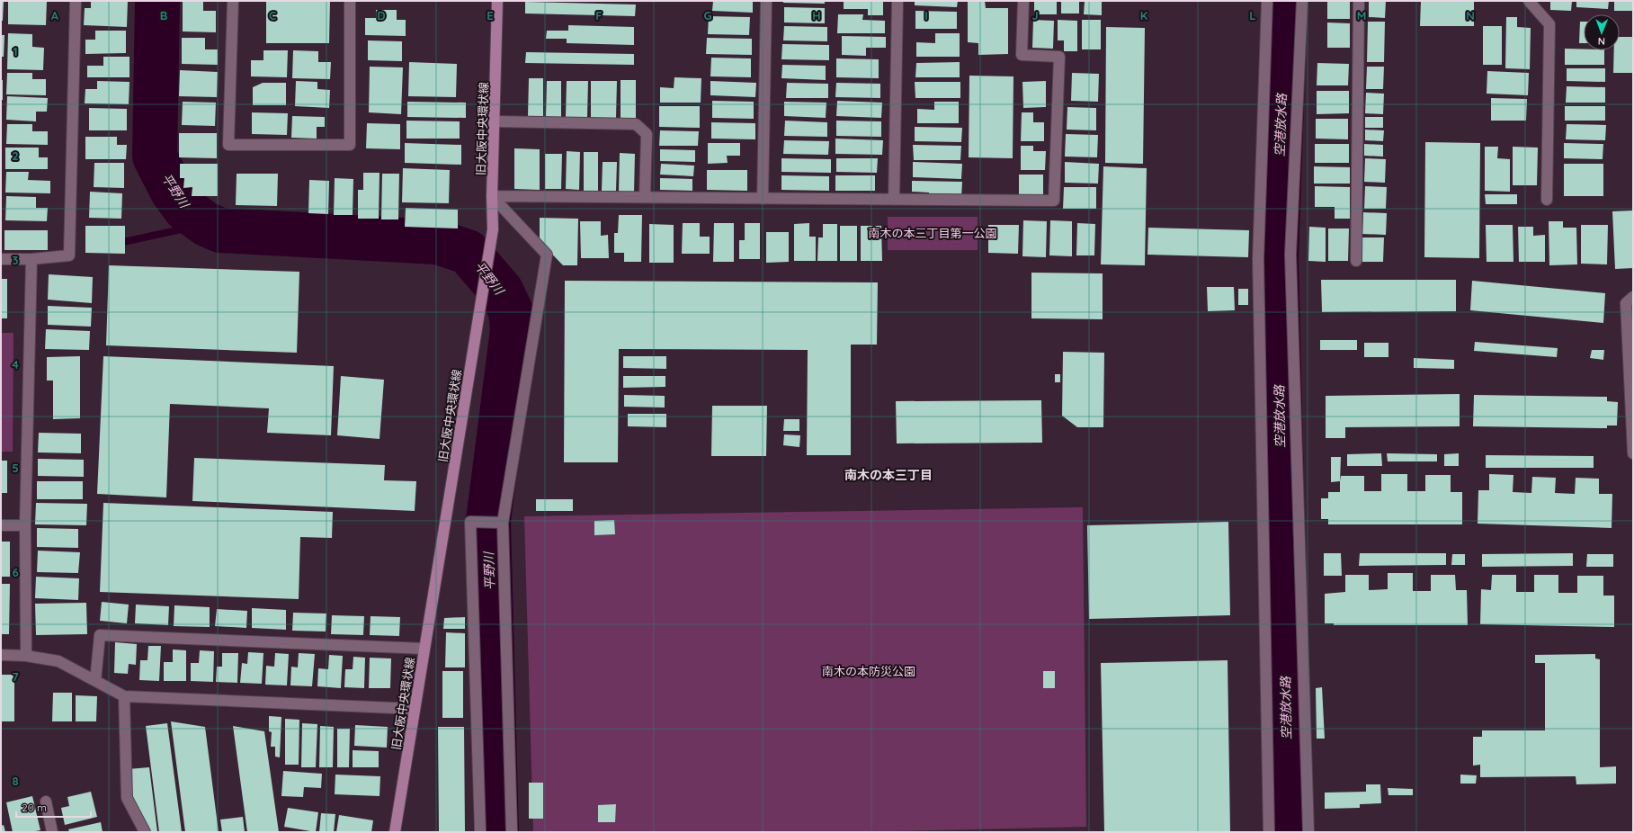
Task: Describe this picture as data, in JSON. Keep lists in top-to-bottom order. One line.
{"streets":{"main road":["旧大阪中央環状線"]},"districts":["南木の本三丁目"],"water":["空港放水路","平野川"],"parks":["南木の本三丁目第一公園","南木の本防災公園"],"scale_bar":"20 m","north":"bottom","grid":{"columns":["A","B","C","D","E","F","G","H","I","J","K","L","M","N"],"rows":["1","2","3","4","5","6","7","8"]}}
